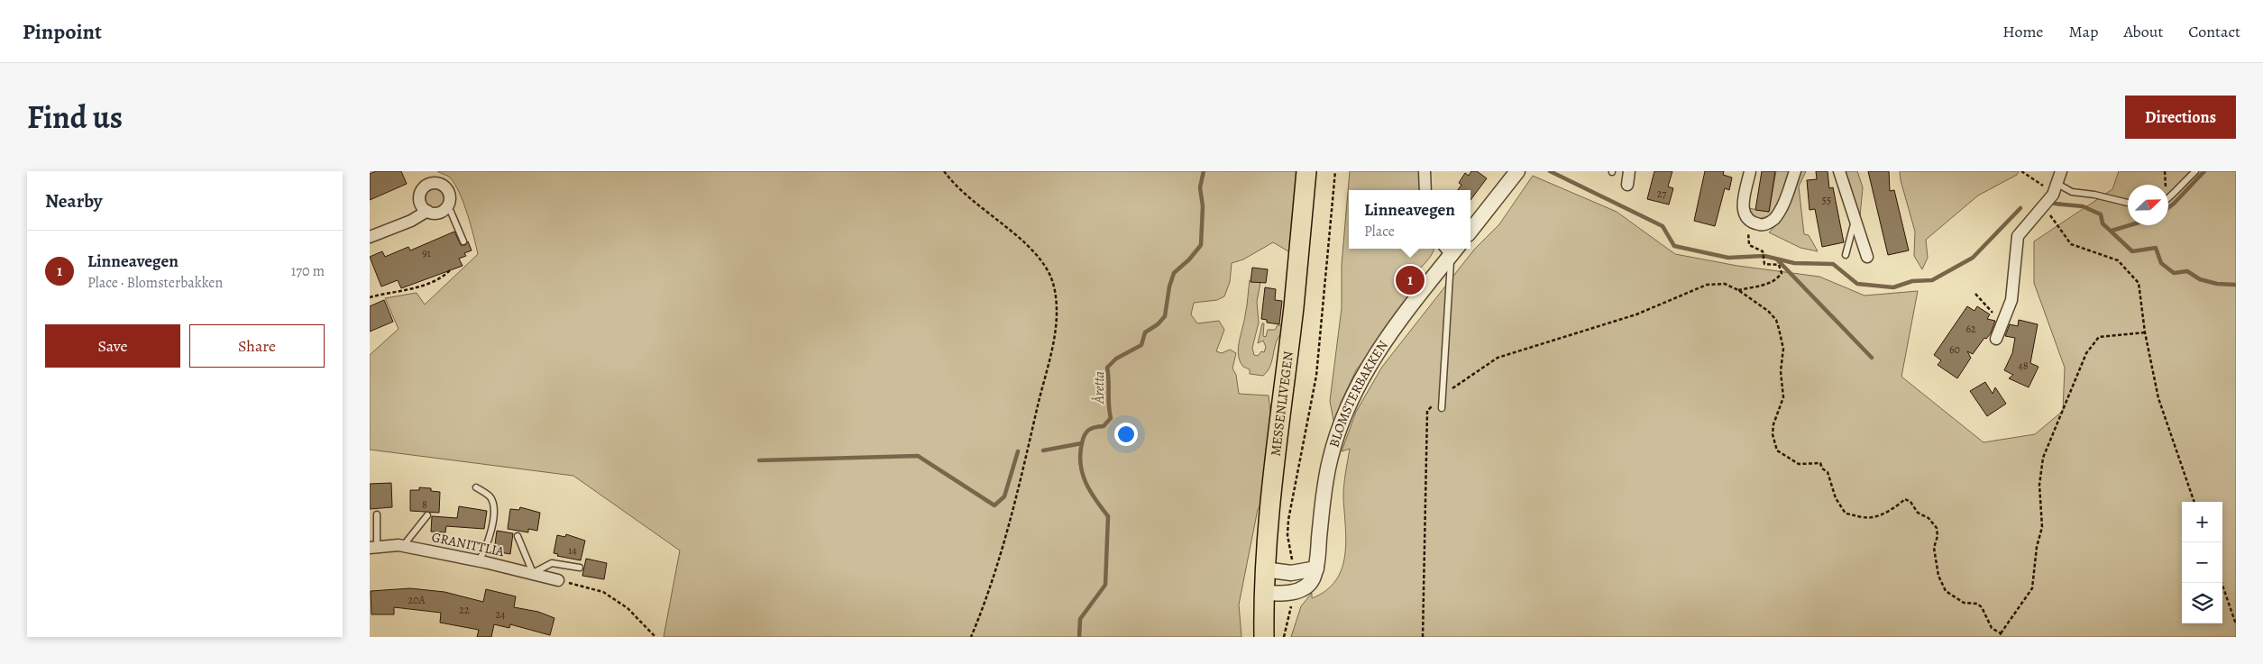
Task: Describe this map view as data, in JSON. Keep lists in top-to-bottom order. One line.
{"streets":{"main road":["MESSENLIVEGEN"],"street":["BLOMSTERBAKKEN","GRANITTLIA"]},"crossings":[["BLOMSTERBAKKEN","MESSENLIVEGEN"]],"water":["Åretta"],"house_numbers":["27","55","91","62","60","48","8","14","20A","22","24"],"north":"top right","page":{"header":"Pinpoint","nav":["Home","Map","About","Contact"],"title":"Find us","buttons":["Directions",["Save","Share"]],"heading":"Nearby","popup":["Linneavegen","Place"],"list":[{"mark":"1","name":"Linneavegen","note":"Place · Blomsterbakken","value":"170 m"}],"pins":"1","map_buttons":["+","−"]}}
